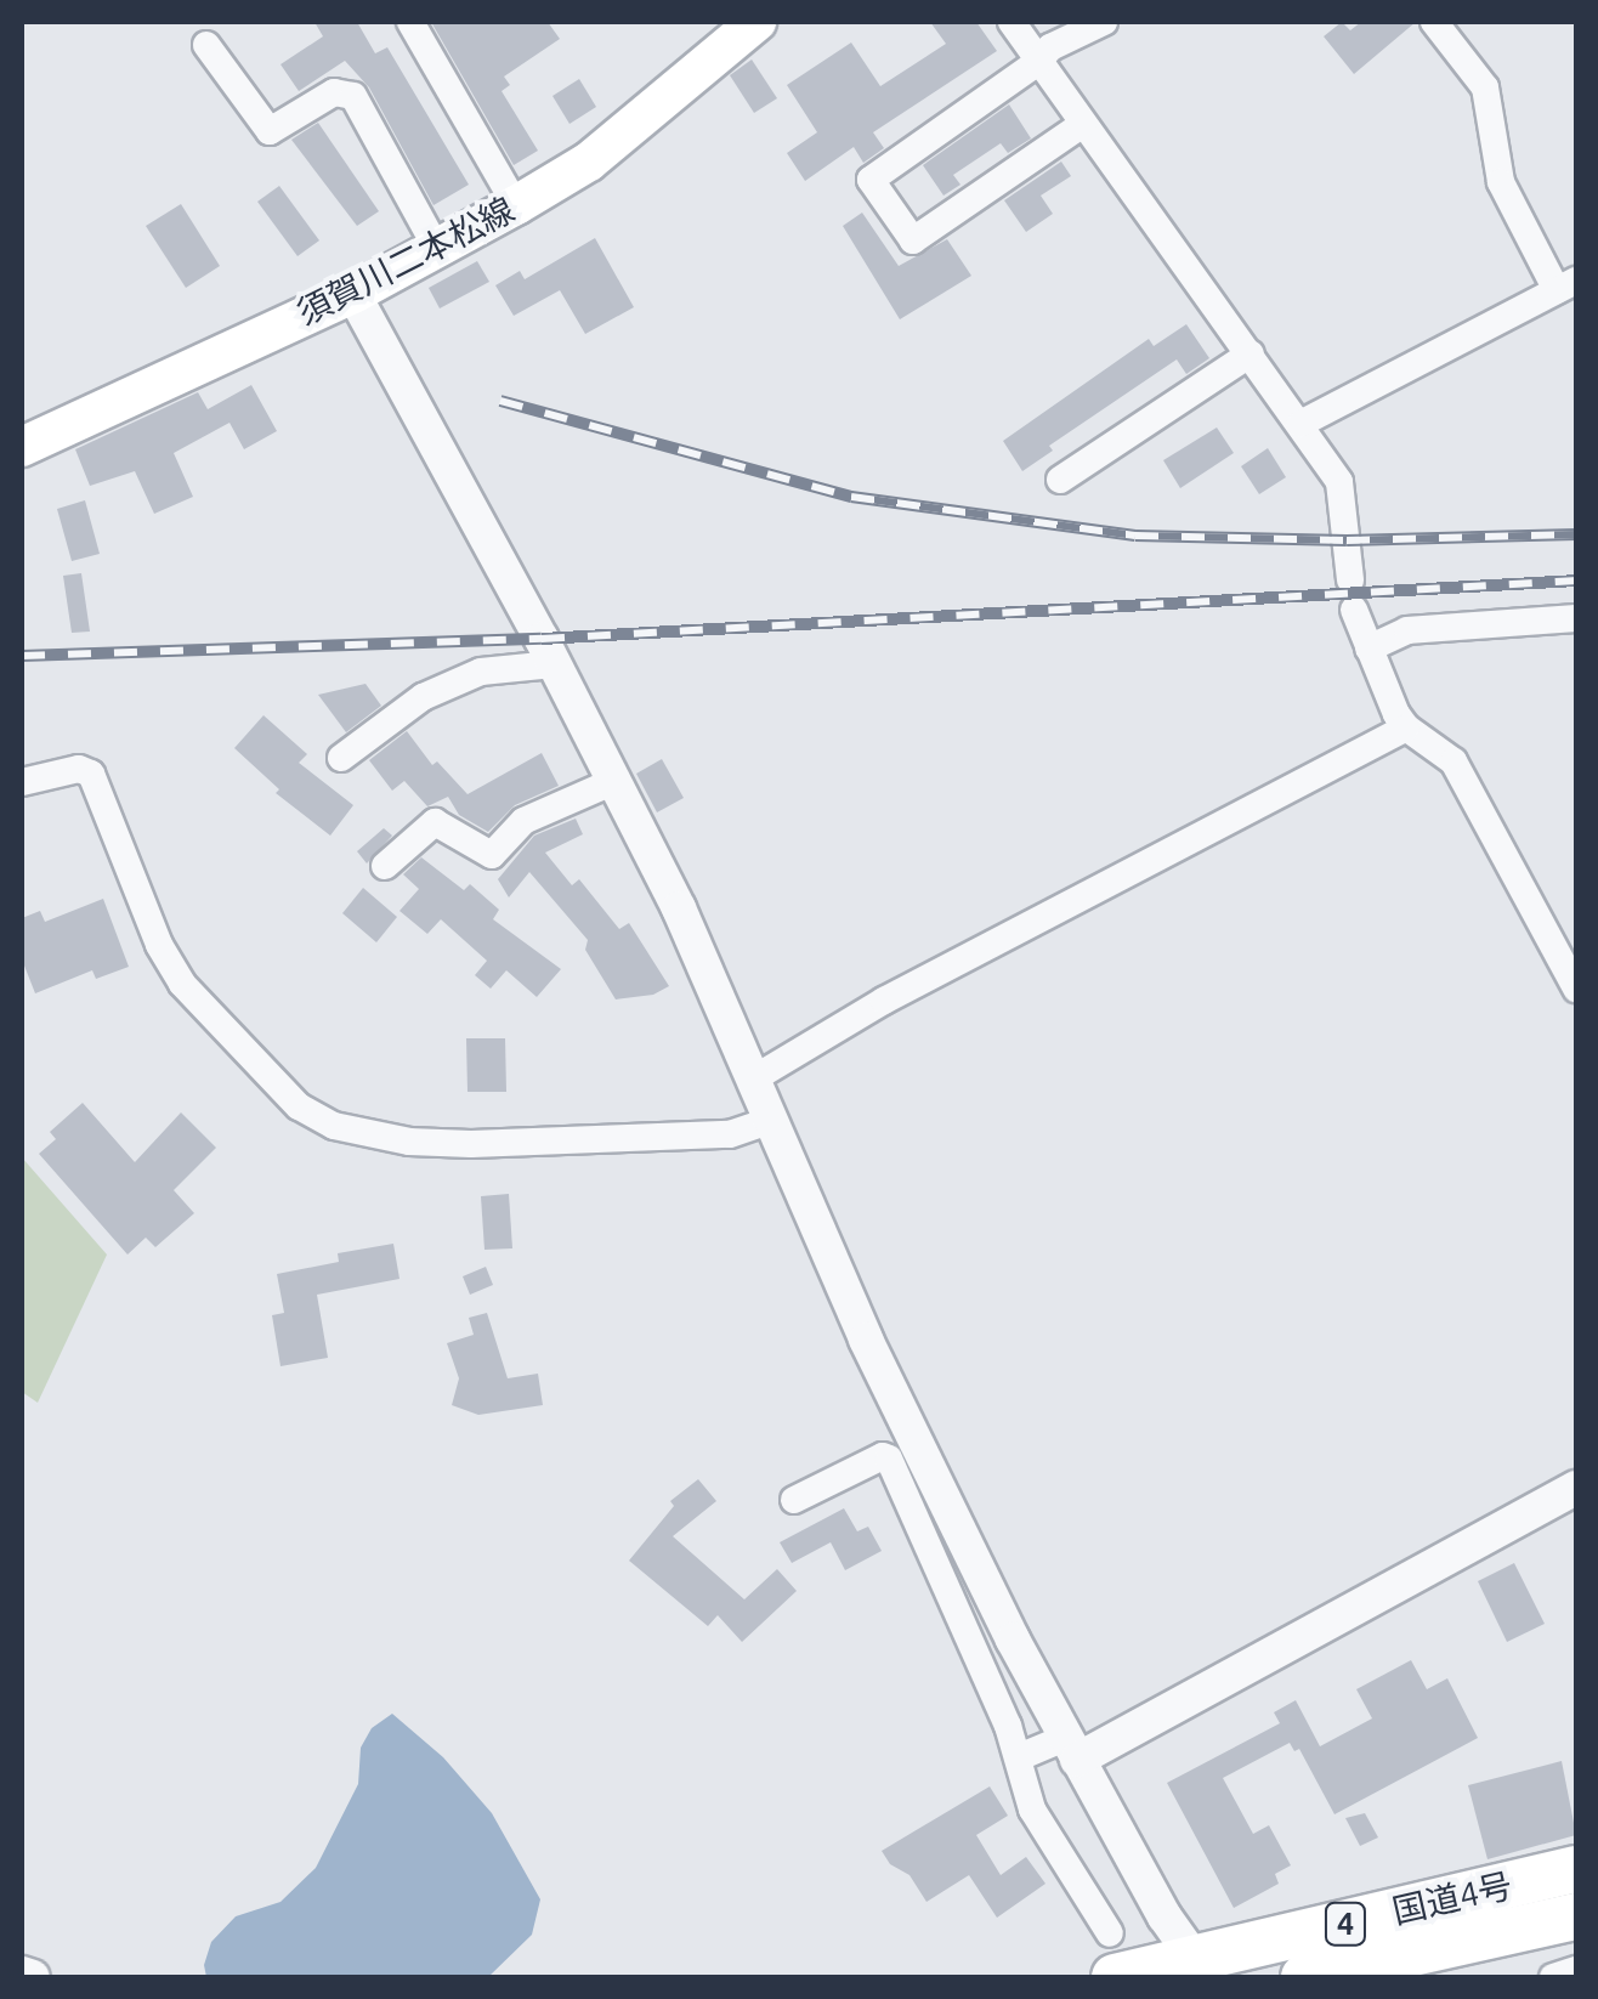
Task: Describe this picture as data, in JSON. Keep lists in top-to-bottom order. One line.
{"streets":{"highway":["国道4号","4"],"main road":["須賀川二本松線"]}}
